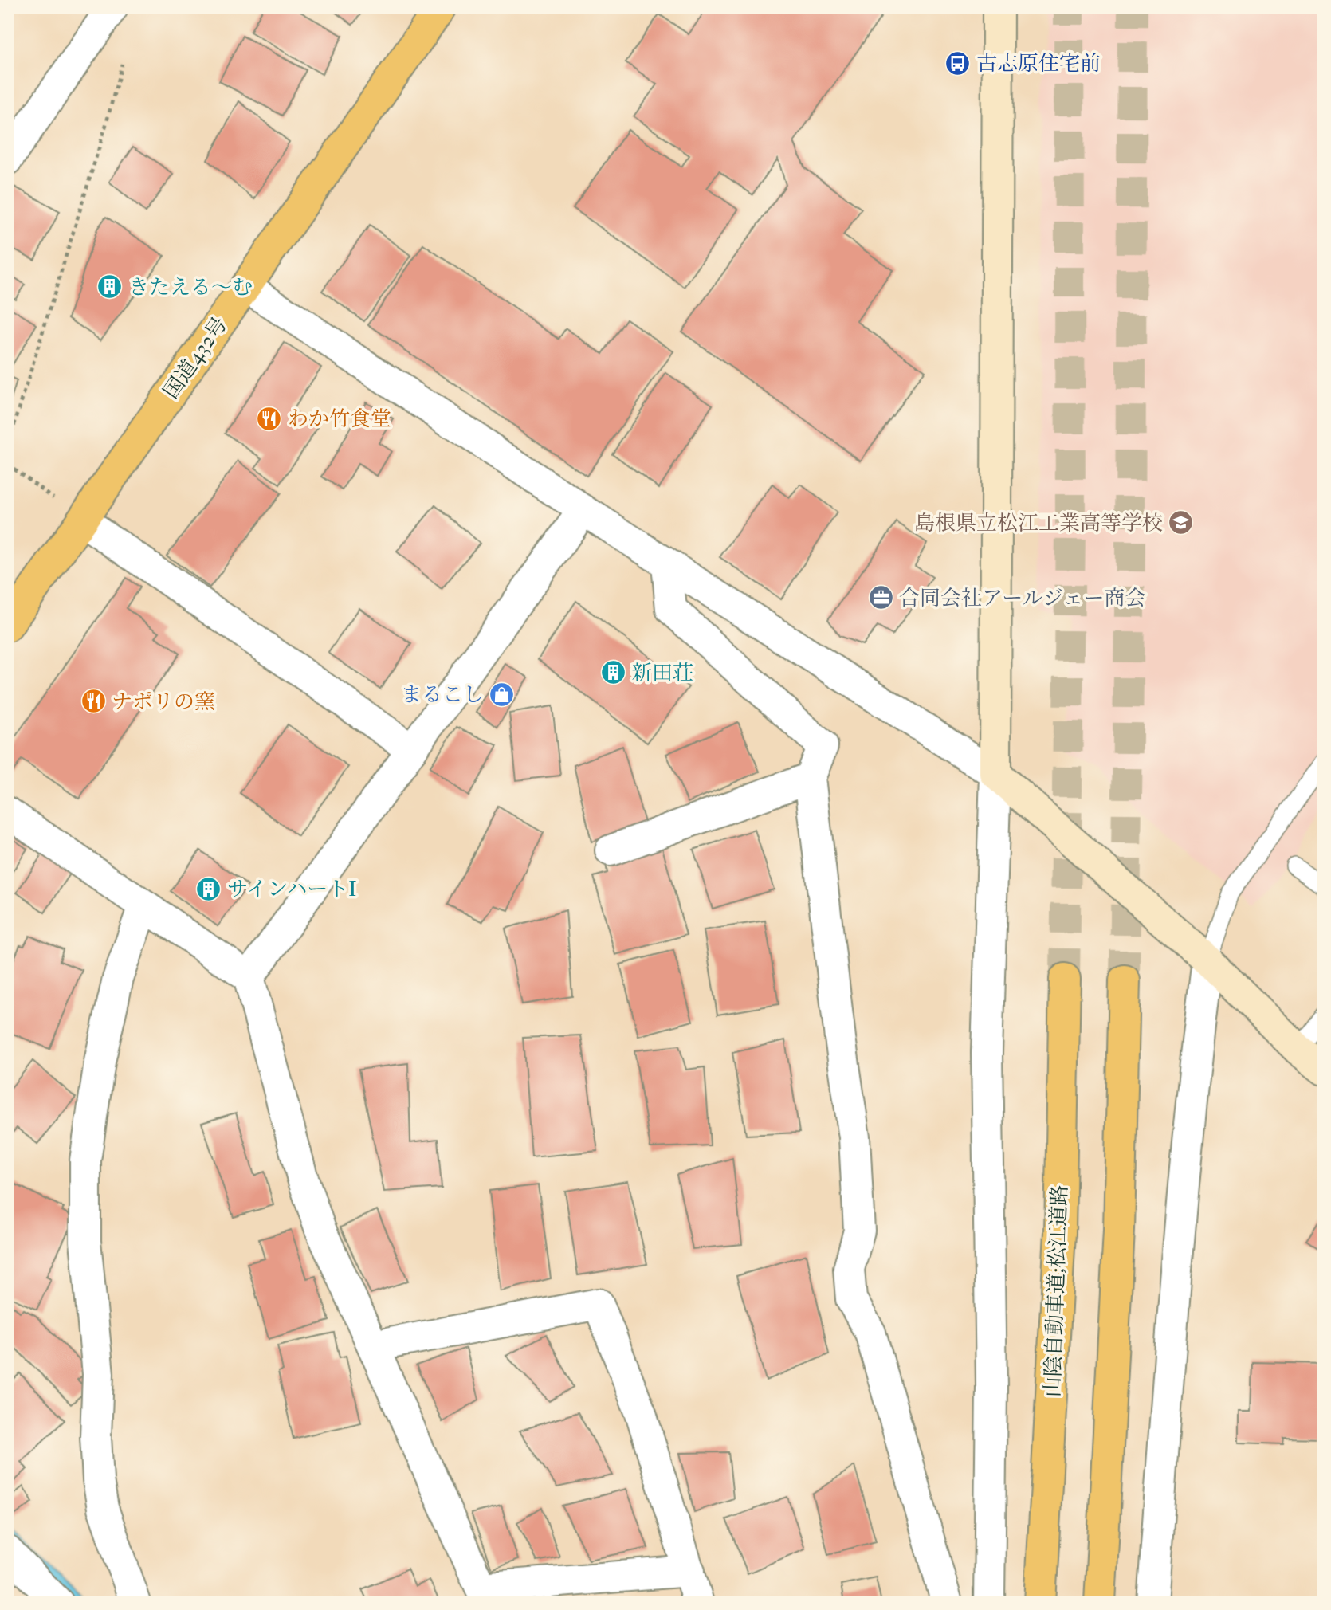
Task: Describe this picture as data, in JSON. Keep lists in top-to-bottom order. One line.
{"streets":{"highway":["国道432号","山陰自動車道;松江道路"]},"places":{"bus stop":["古志原住宅前"],"building":["きたえる～む","新田荘","サインハートI"],"restaurant":["わか竹食堂","ナポリの窯"],"school or university":["島根県立松江工業高等学校"],"office":["合同会社アールジェー商会"],"shop":["まるこし"]}}
